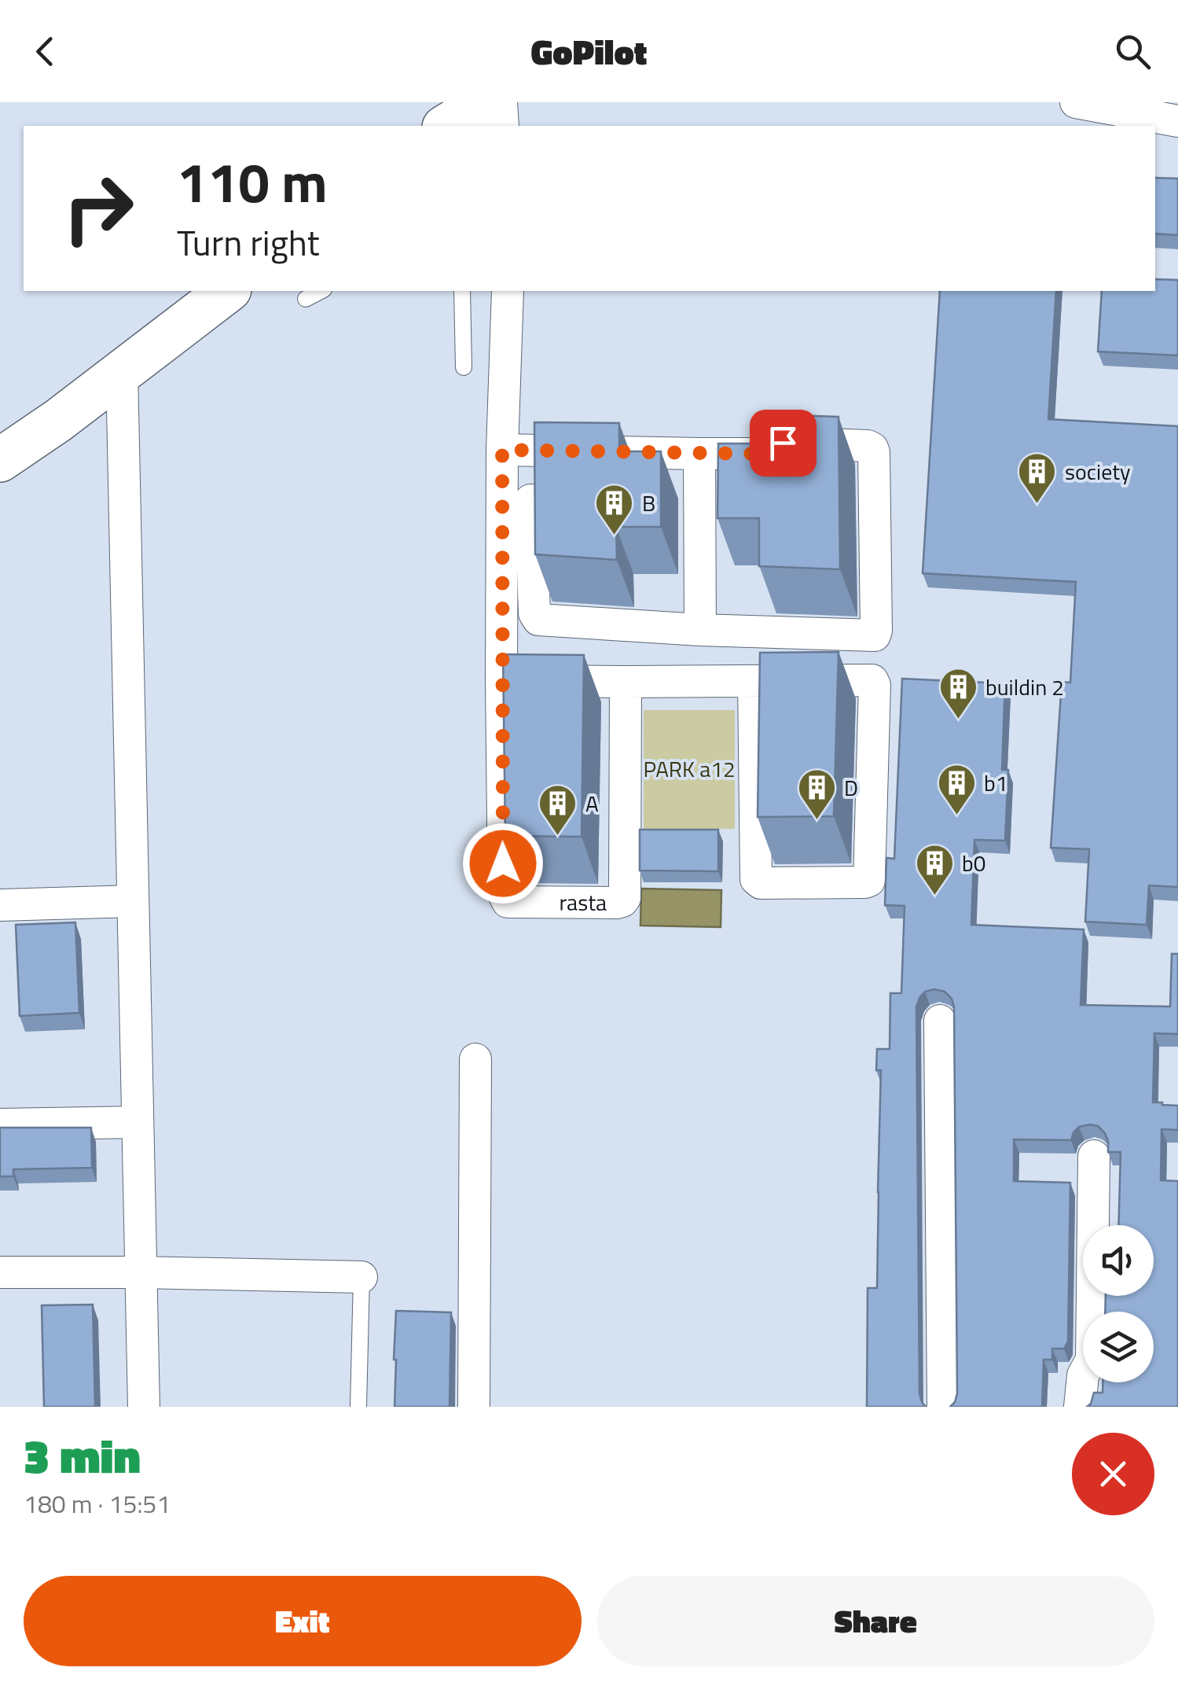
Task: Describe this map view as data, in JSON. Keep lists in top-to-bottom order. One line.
{"streets":{"street":["rasta"]},"parks":["PARK a12"],"places":{"building":["society","B","buildin 2","b1","D","A","b0"]},"page":{"header":"GoPilot","turn":["110 m","Turn right"],"heading":["3 min","180 m · 15:51"],"buttons":["Exit","Share"]}}
